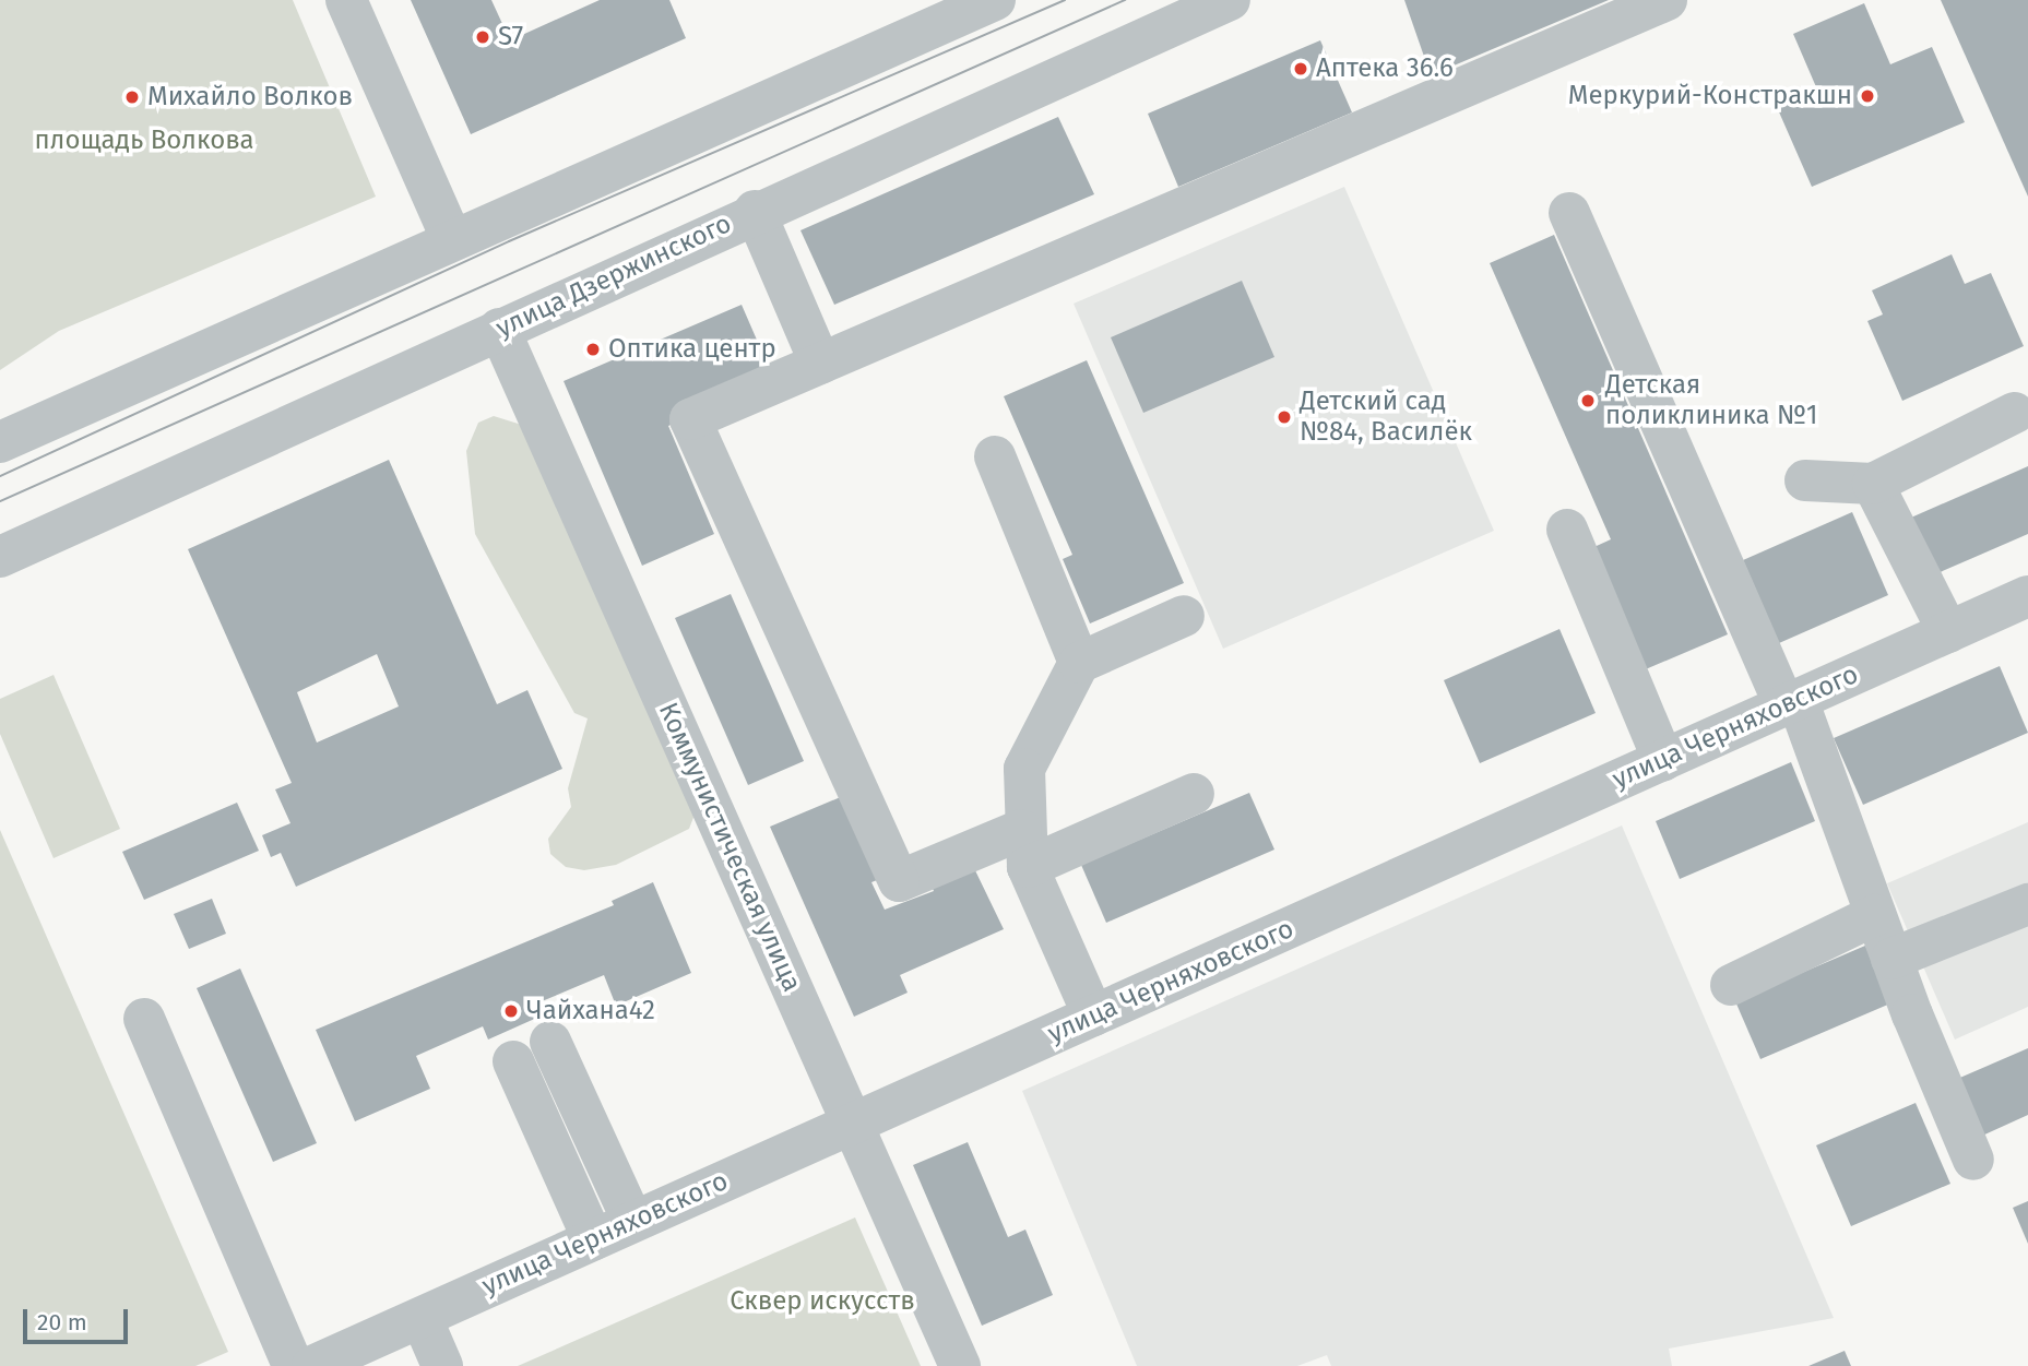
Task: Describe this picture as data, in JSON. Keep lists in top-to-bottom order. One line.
{"streets":{"street":["улица Дзержинского","улица Черняховского","Коммунистическая улица"]},"crossings":[["улица Дзержинского","Коммунистическая улица"],["улица Черняховского","Коммунистическая улица"]],"parks":["площадь Волкова","Сквер искусств"],"places":["S7","Аптека 36.6","Меркурий-Констракшн","Михайло Волков","Оптика центр","Детская поликлиника №1","Детский сад №84, Василёк","Чайхана42"],"scale_bar":"20 m"}
